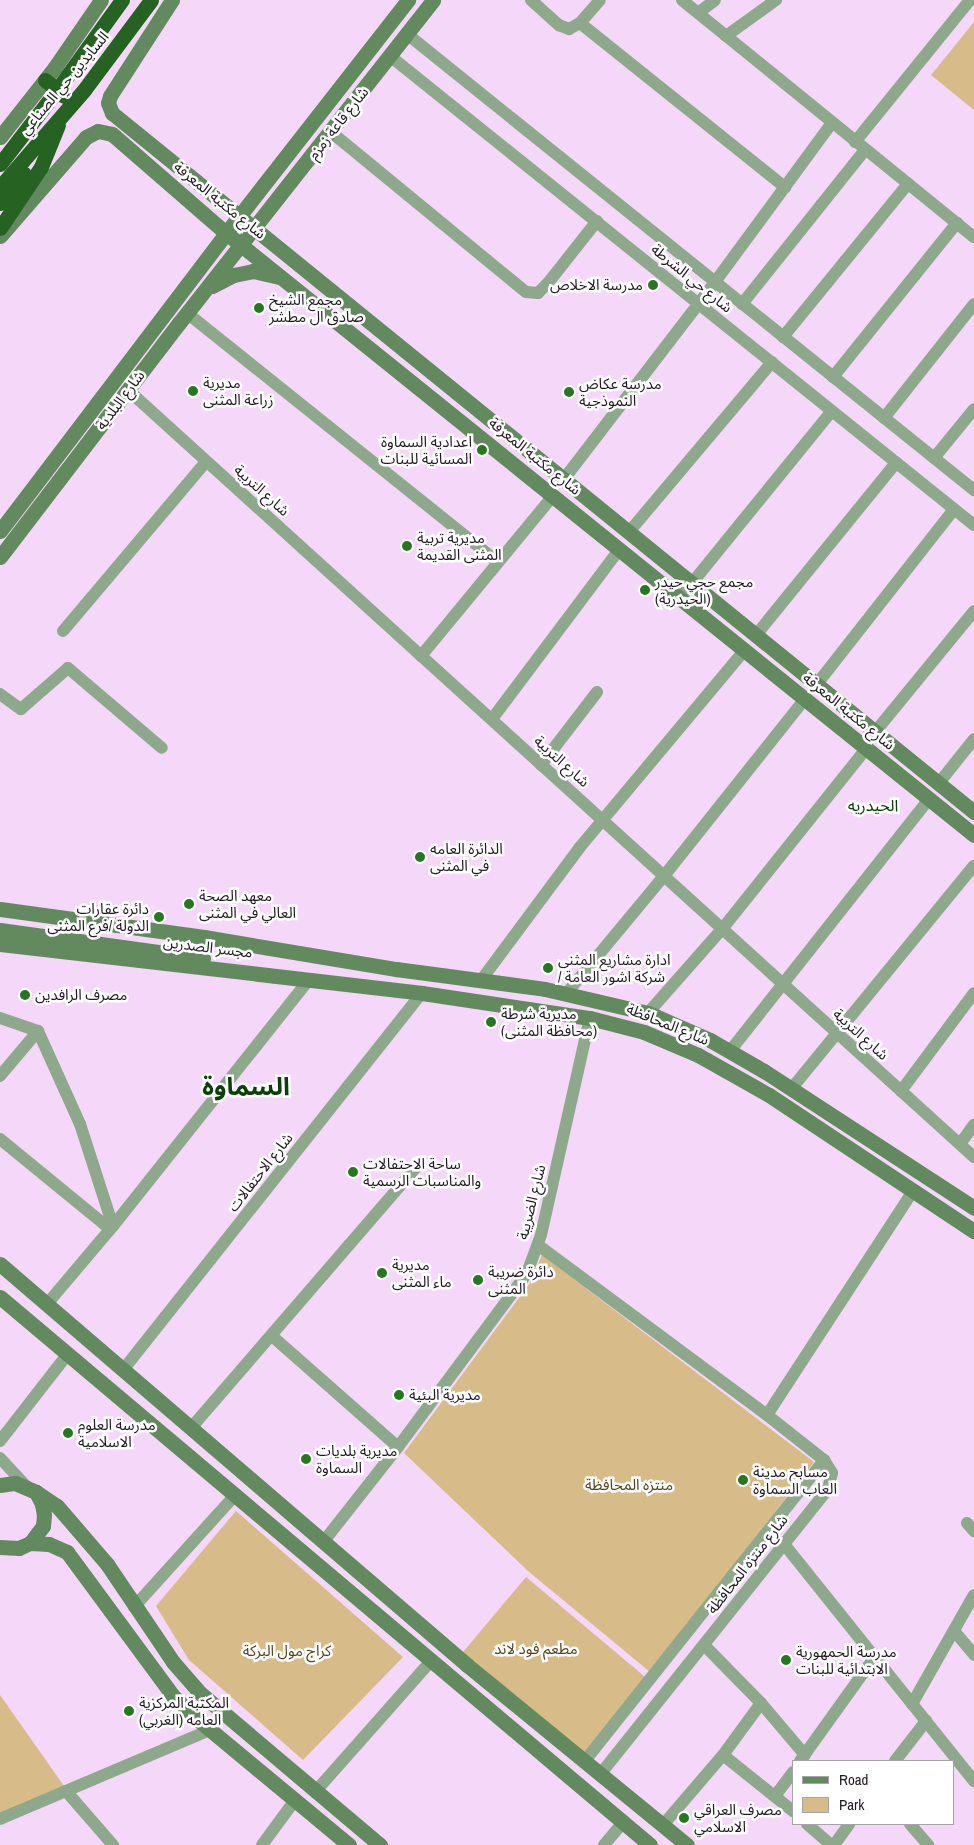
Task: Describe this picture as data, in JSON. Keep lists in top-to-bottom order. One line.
{"streets":{"highway":["السايدين حي الصناعي"],"main road":["شارع قاعة زمزم","شارع مكتبة المعرفة","شارع البلدية","مجسر الصدرين","شارع المحافظة"],"street":["شارع حي الشرطة","شارع التربية","شارع الاحتفالات","شارع الضريبة","شارع منتزه المحافظة"]},"crossings":[["شارع قاعة زمزم","شارع مكتبة المعرفة"],["شارع قاعة زمزم","شارع حي الشرطة"],["شارع قاعة زمزم","شارع البلدية"],["شارع مكتبة المعرفة","شارع البلدية"],["شارع البلدية","شارع التربية"],["مجسر الصدرين","شارع المحافظة"],["شارع المحافظة","شارع الاحتفالات"],["شارع المحافظة","شارع الضريبة"]],"districts":["الحيدريه","السماوة"],"parks":["منتزه المحافظة","مطعم فود لاند","كراج مول البركة"],"places":["مدرسة الاخلاص","مجمع الشيخ صادق ال مطشر","مديرية زراعة المثنى","مدرسة عكاض النموذجية","اعدادية السماوة المسائية للبنات","مديرية تربية المثنى القديمة","مجمع حجي حيدر (الحيدرية)","الدائرة العامه في المثنى","معهد الصحة العالي في المثنى","دائرة عقارات الدولة /فرع المثنى","ادارة مشاريع المثنى / شركة اشور العامة","مصرف الرافدين","مديرية شرطة (محافظة المثنى)","ساحة الاحتفالات والمناسبات الرسمية","مديرية ماء المثنى","دائرة ضريبة المثنى","مديرية البئية","مدرسة العلوم الاسلامية","مديرية بلديات السماوة","مسابح مدينة العاب السماوة","مدرسة الحمهورية الابتدائية للبنات","المكتبة المركزية العامه (الغربي)","مصرف العراقي الاسلامي"],"legend":["Road","Park"]}
